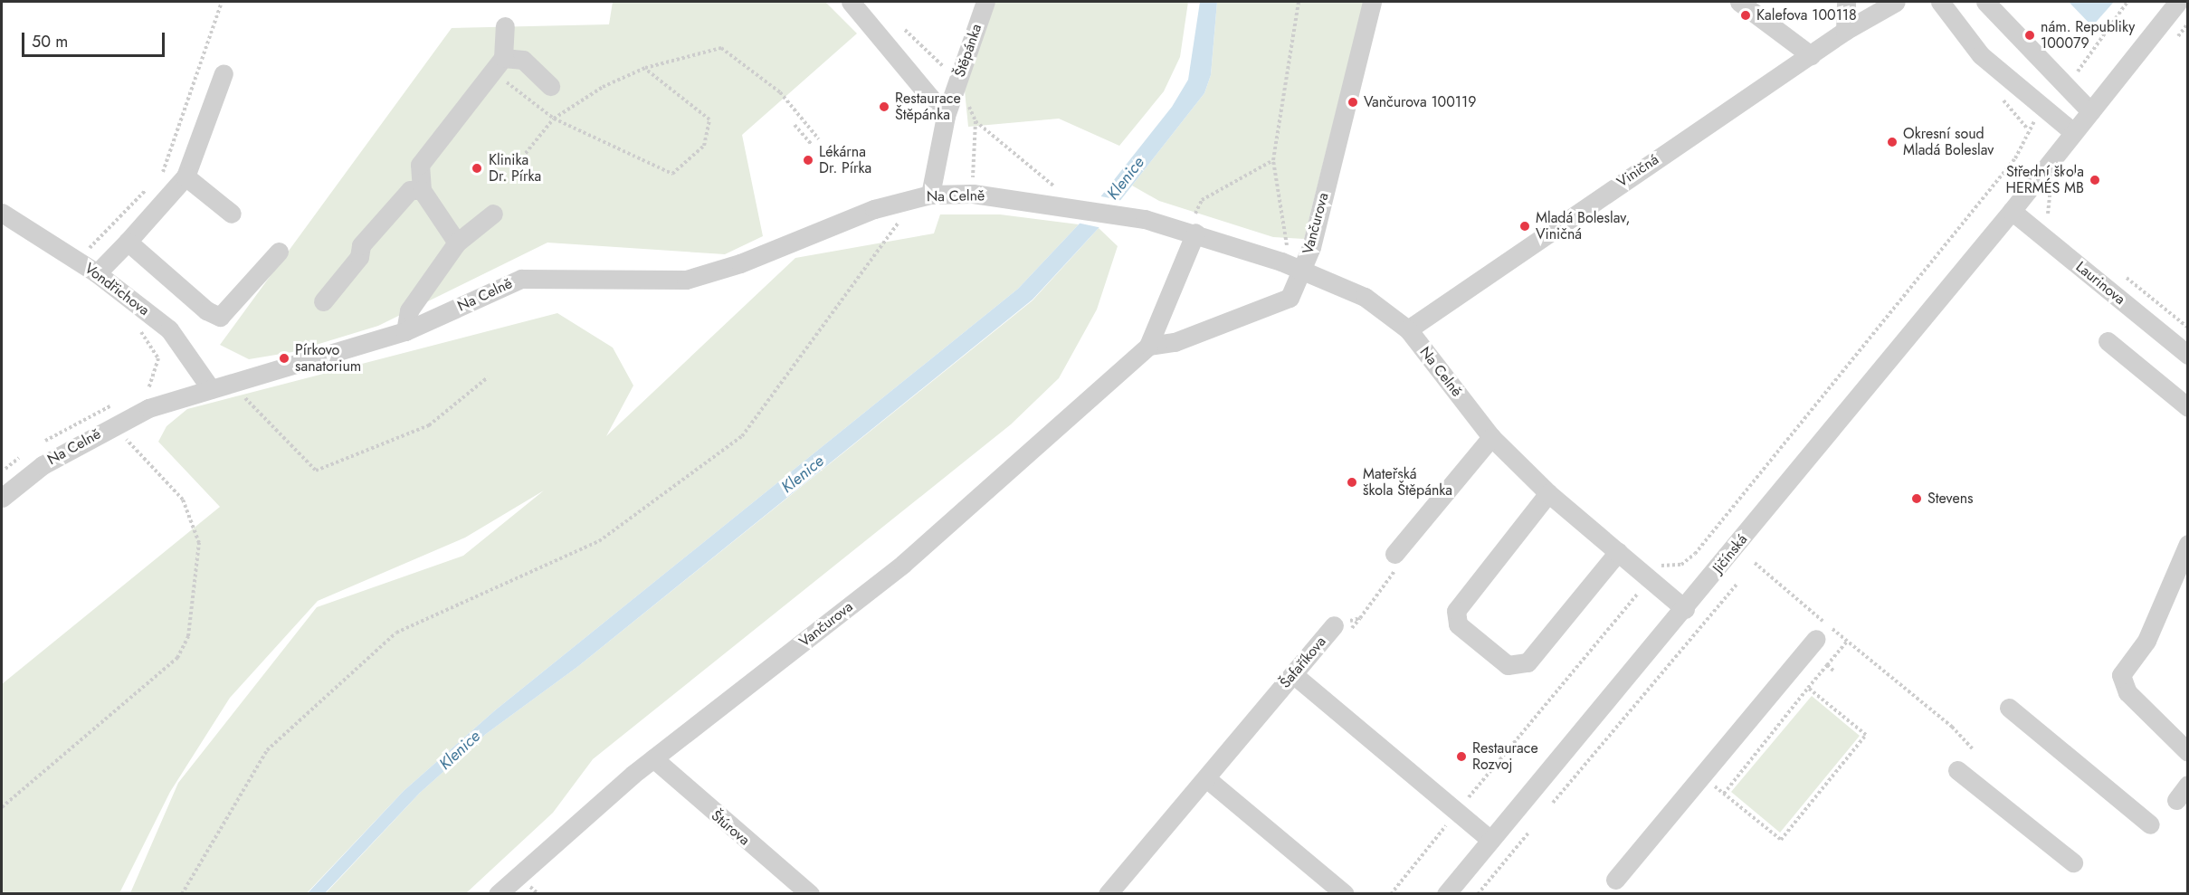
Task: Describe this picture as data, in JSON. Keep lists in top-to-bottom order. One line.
{"streets":{"street":["Štěpánka","Viničná","Na Celně","Vančurova","Laurinova","Vondřichova","Jičínská","Šafaříkova","Štúrova"]},"crossings":[["Štěpánka","Na Celně"],["Viničná","Na Celně"],["Na Celně","Vančurova"],["Na Celně","Vondřichova"],["Na Celně","Jičínská"],["Vančurova","Štúrova"],["Laurinova","Jičínská"]],"water":["Klenice"],"places":["Kalefova 100118","nám. Republiky 100079","Vančurova 100119","Restaurace Štěpánka","Okresní soud Mladá Boleslav","Lékárna Dr. Pírka","Klinika Dr. Pírka","Střední škola HERMÉS MB","Mladá Boleslav, Viničná","Pírkovo sanatorium","Mateřská škola Štěpánka","Stevens","Restaurace Rozvoj"],"scale_bar":"50 m"}
